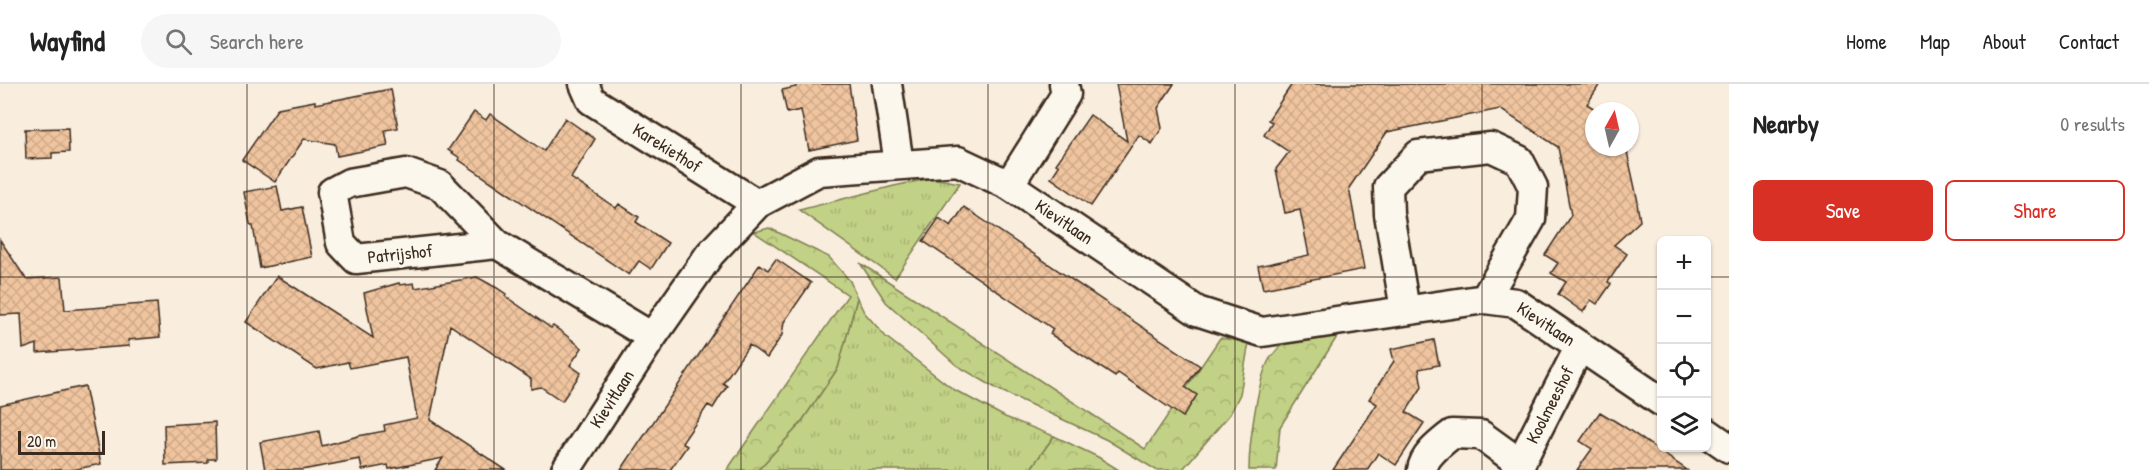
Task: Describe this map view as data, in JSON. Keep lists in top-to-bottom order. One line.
{"streets":{"street":["Karekiethof","Kievitlaan","Patrijshof","Koolmeeshof"]},"crossings":[["Karekiethof","Kievitlaan"],["Kievitlaan","Patrijshof"],["Kievitlaan","Koolmeeshof"]],"scale_bar":"20 m","north":"top","page":{"header":"Wayfind","search":"Search here","nav":["Home","Map","About","Contact"],"heading":["Nearby","0 results"],"buttons":["Save","Share"],"map_buttons":["+","−"],"scale":"20 m"}}
